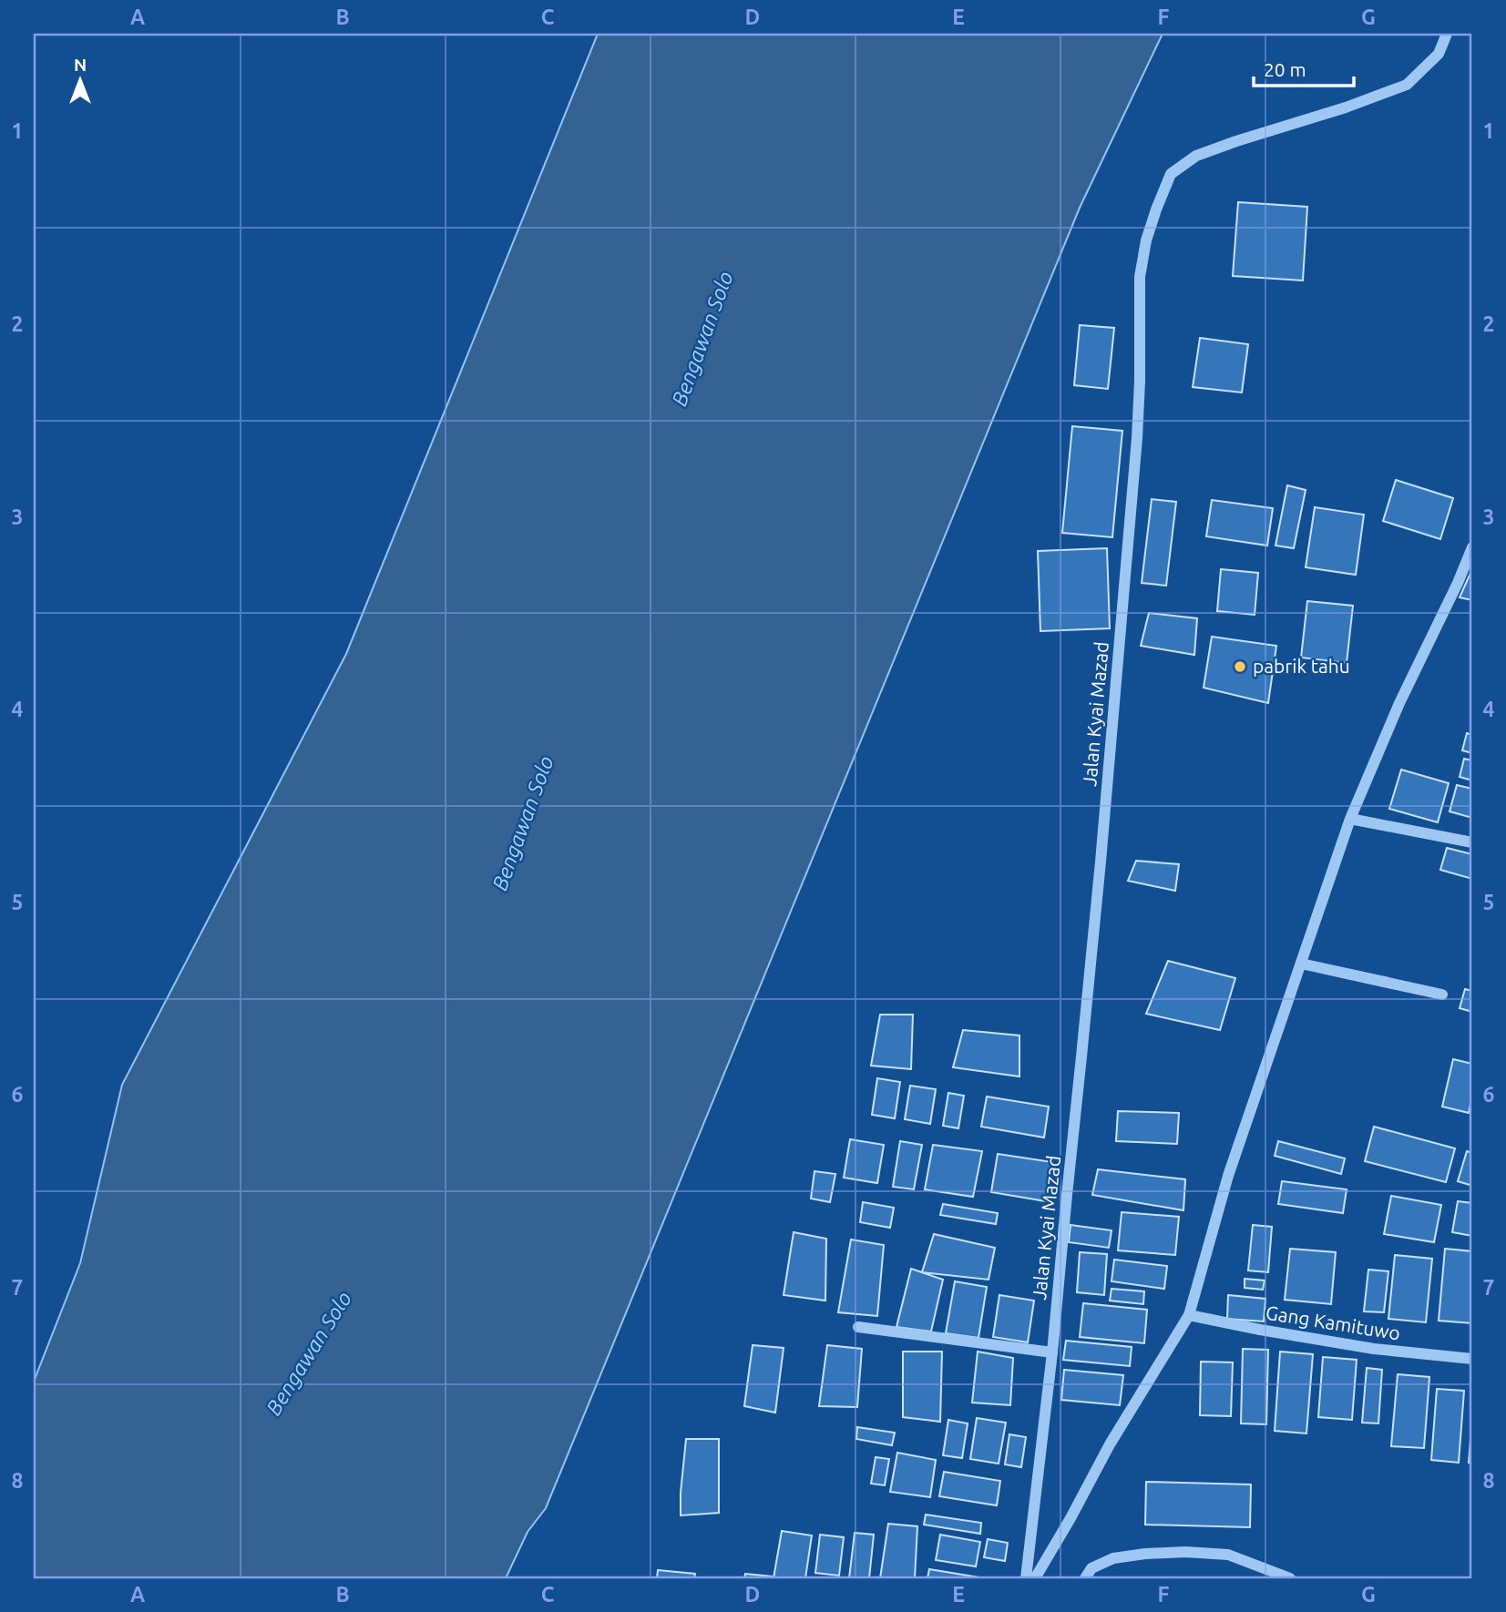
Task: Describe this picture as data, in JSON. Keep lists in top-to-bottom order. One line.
{"streets":{"street":["Jalan Kyai Mazad","Gang Kamituwo"]},"water":["Bengawan Solo"],"places":["pabrik tahu"],"scale_bar":"20 m","north":"top","grid":{"columns":["A","B","C","D","E","F","G"],"rows":["1","2","3","4","5","6","7","8"]}}
